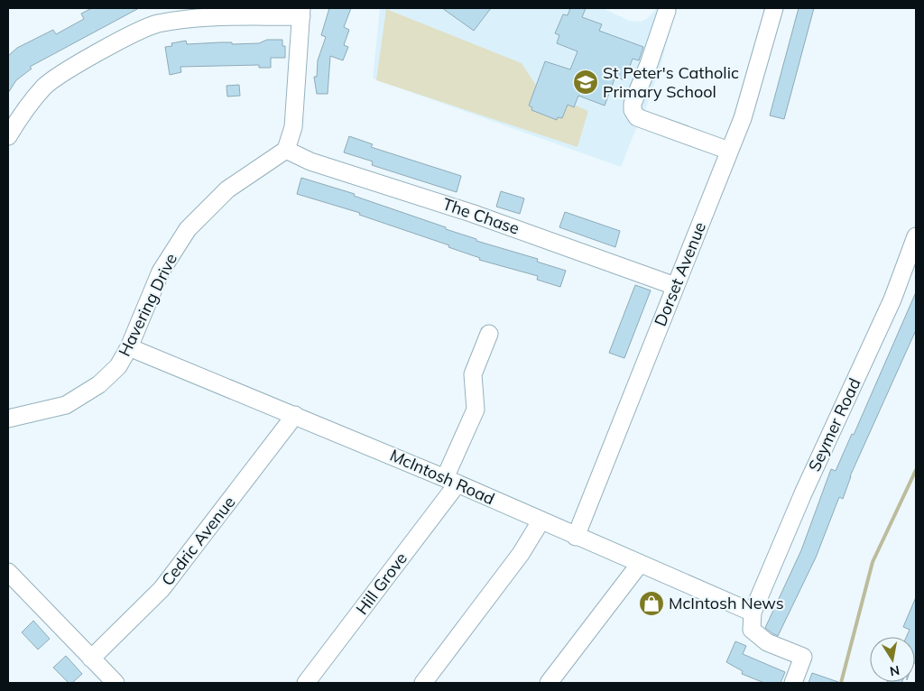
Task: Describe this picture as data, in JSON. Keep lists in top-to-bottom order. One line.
{"streets":{"street":["The Chase","Dorset Avenue","Havering Drive","Seymer Road","McIntosh Road","Cedric Avenue","Hill Grove"]},"crossings":[["The Chase","Dorset Avenue"],["The Chase","Havering Drive"],["Dorset Avenue","McIntosh Road"],["Havering Drive","McIntosh Road"],["Seymer Road","McIntosh Road"],["McIntosh Road","Cedric Avenue"],["McIntosh Road","Hill Grove"]],"places":{"school or university":["St Peter's Catholic Primary School"],"shop":["McIntosh News"]},"north":"bottom"}
